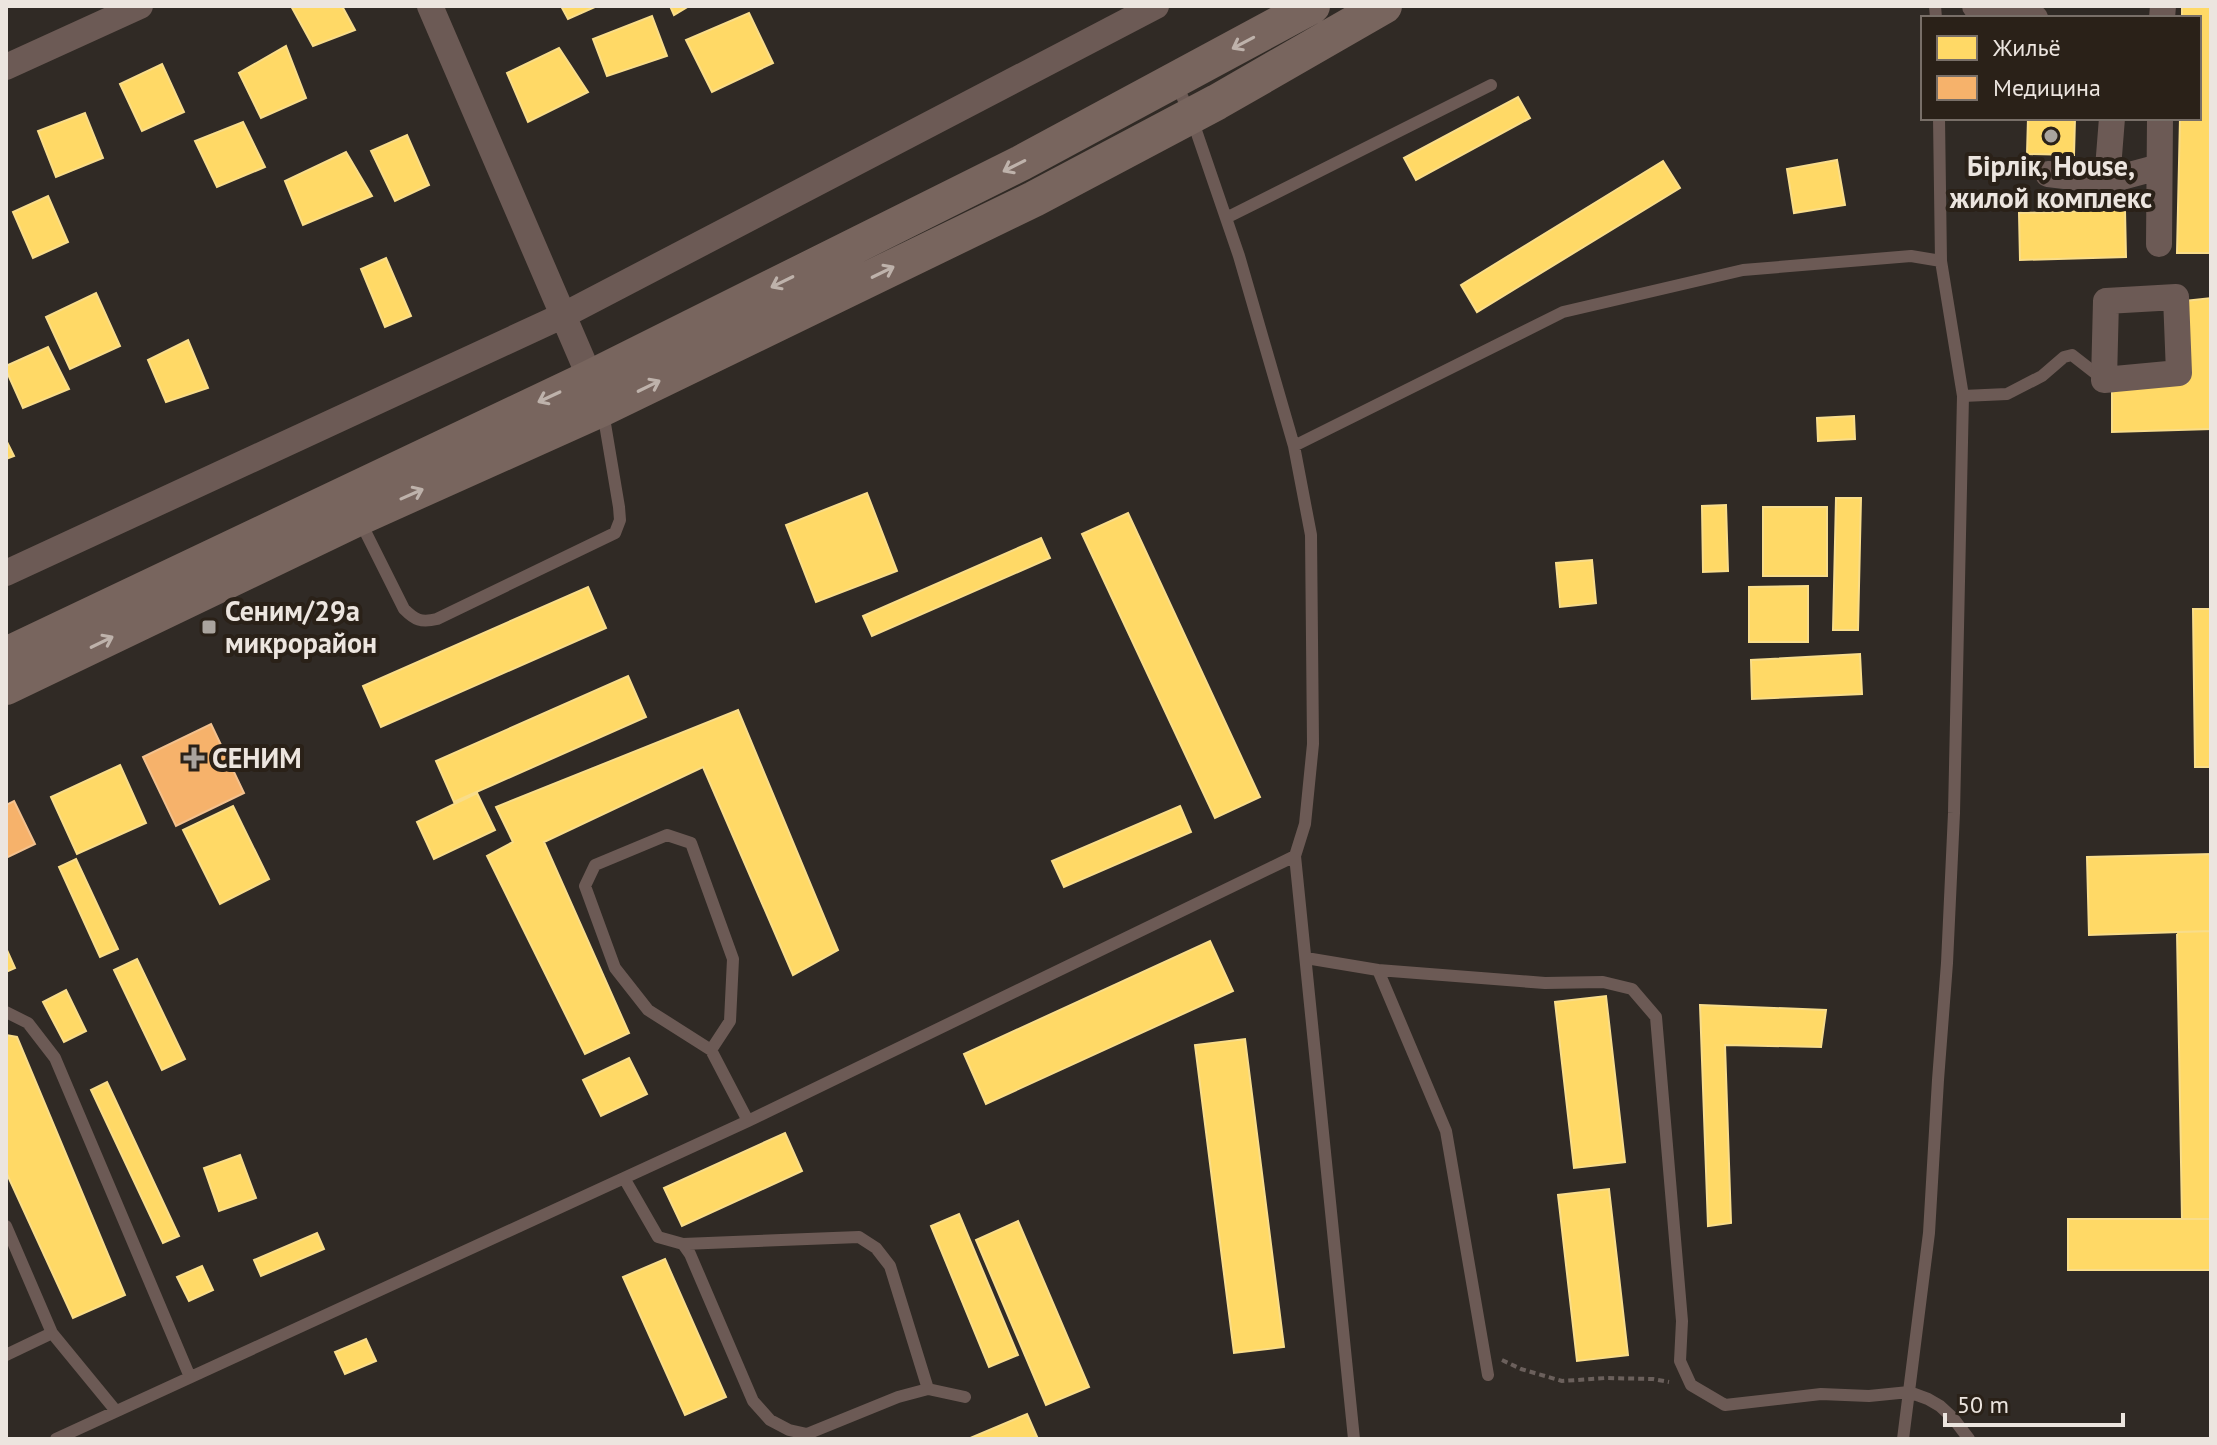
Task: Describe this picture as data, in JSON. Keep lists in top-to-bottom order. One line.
{"places":{"other":["Бірлік, House, жилой комплекс"],"transit":["Сеним/29а микрорайон"],"health":["СЕНИМ"]},"legend":["Жильё","Медицина"],"scale_bar":"50 m"}
